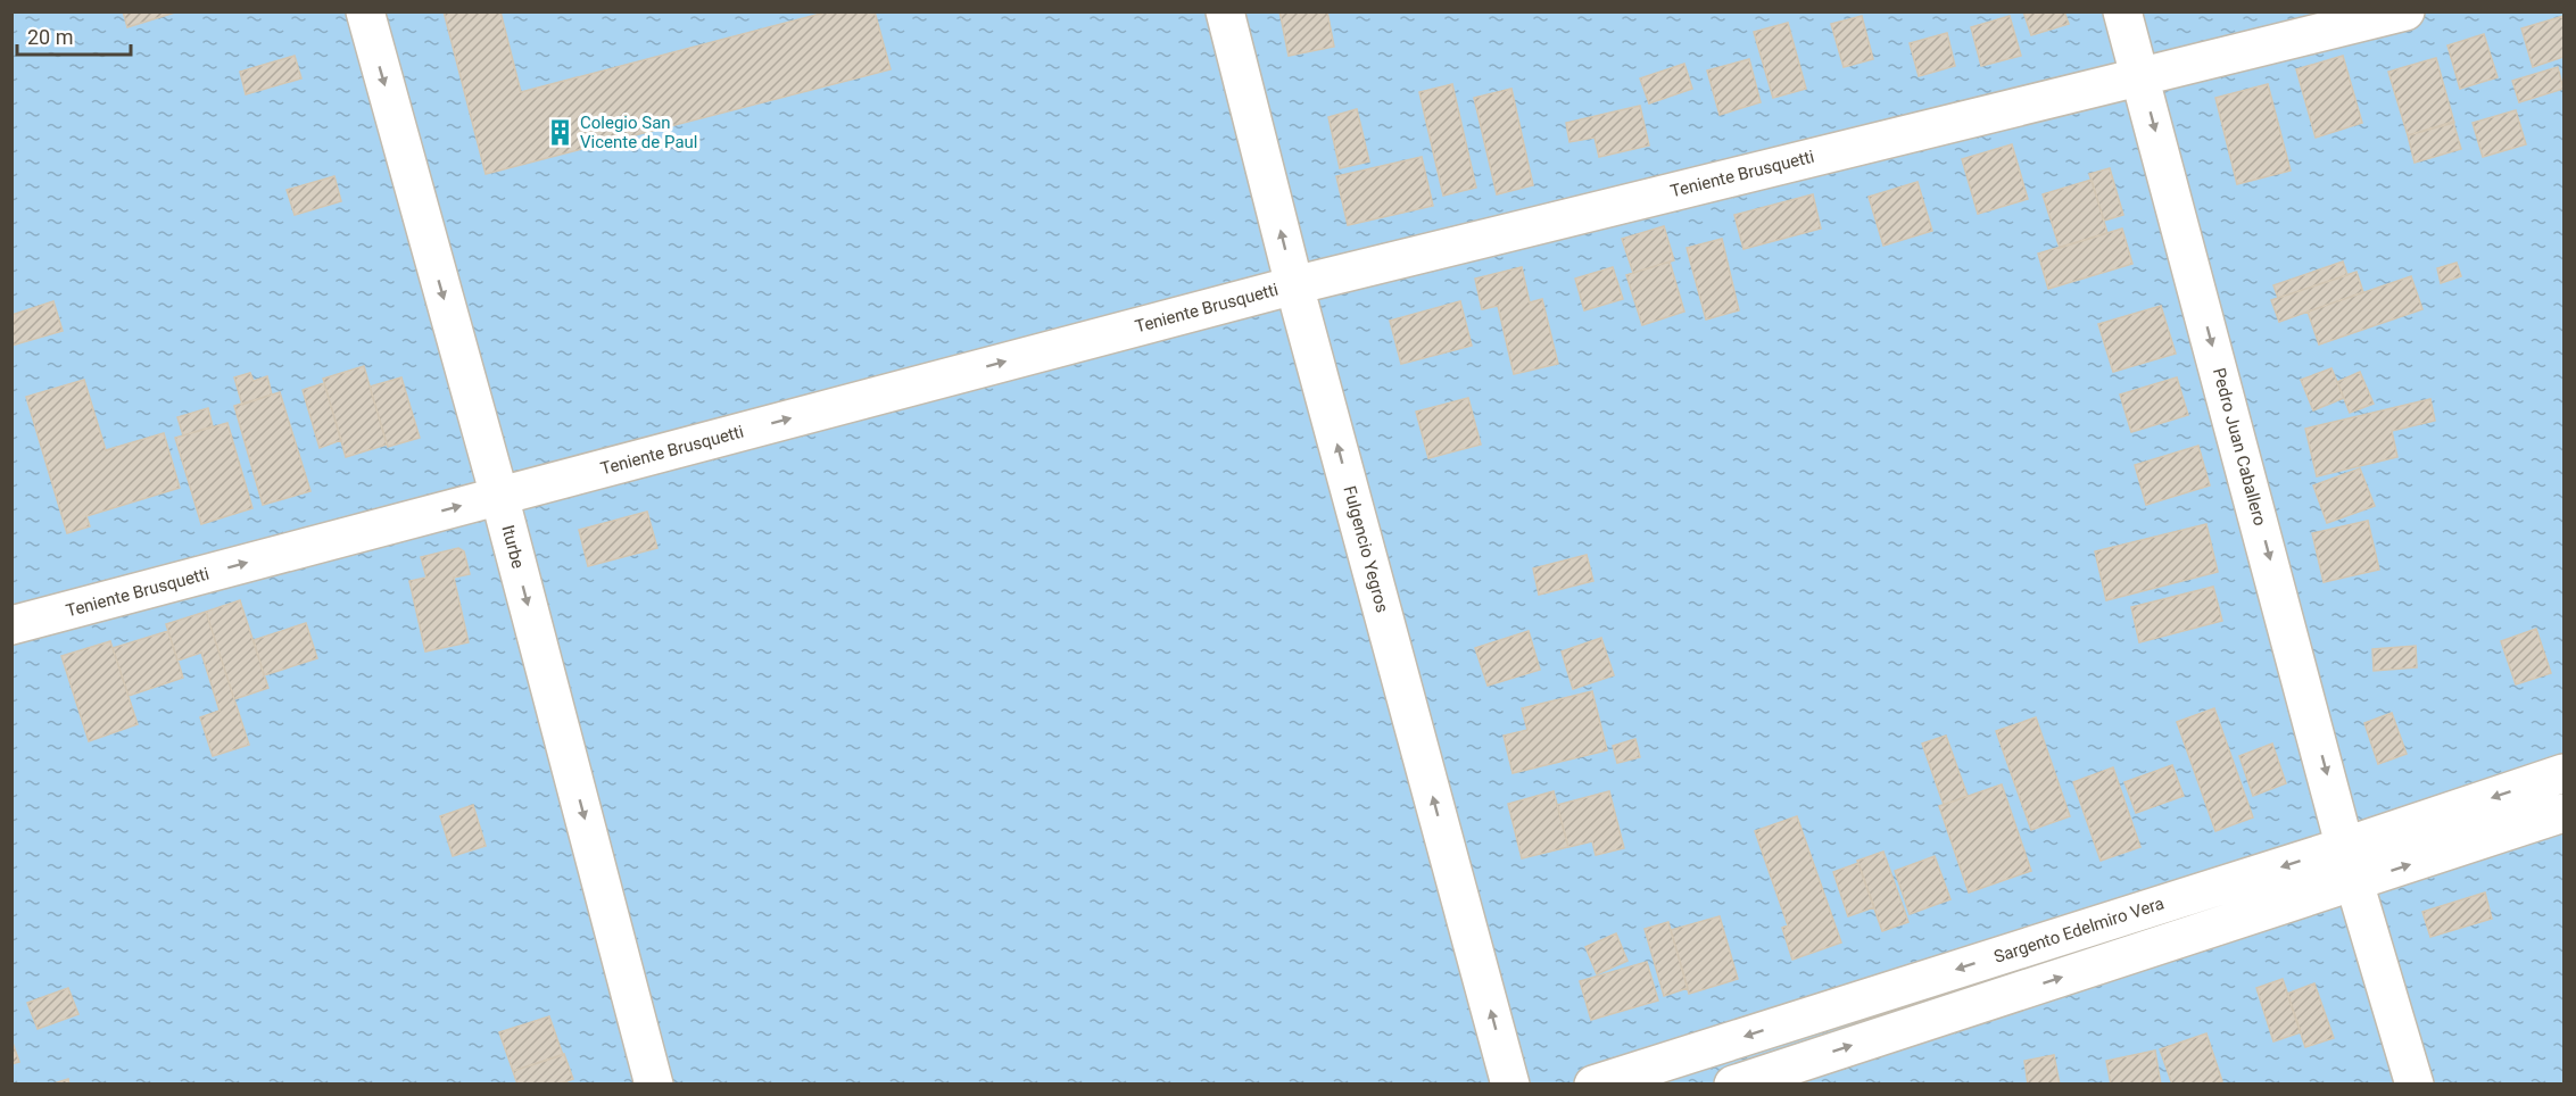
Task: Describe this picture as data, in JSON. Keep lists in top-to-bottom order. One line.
{"streets":{"street":["Teniente Brusquetti","Pedro Juan Caballero","Iturbe","Fulgencio Yegros","Sargento Edelmiro Vera"]},"crossings":[["Teniente Brusquetti","Pedro Juan Caballero"],["Teniente Brusquetti","Iturbe"],["Teniente Brusquetti","Fulgencio Yegros"],["Pedro Juan Caballero","Sargento Edelmiro Vera"]],"one_way":["Teniente Brusquetti","Pedro Juan Caballero","Iturbe","Fulgencio Yegros"],"places":{"building":["Colegio San Vicente de Paul"]},"scale_bar":"20 m"}
